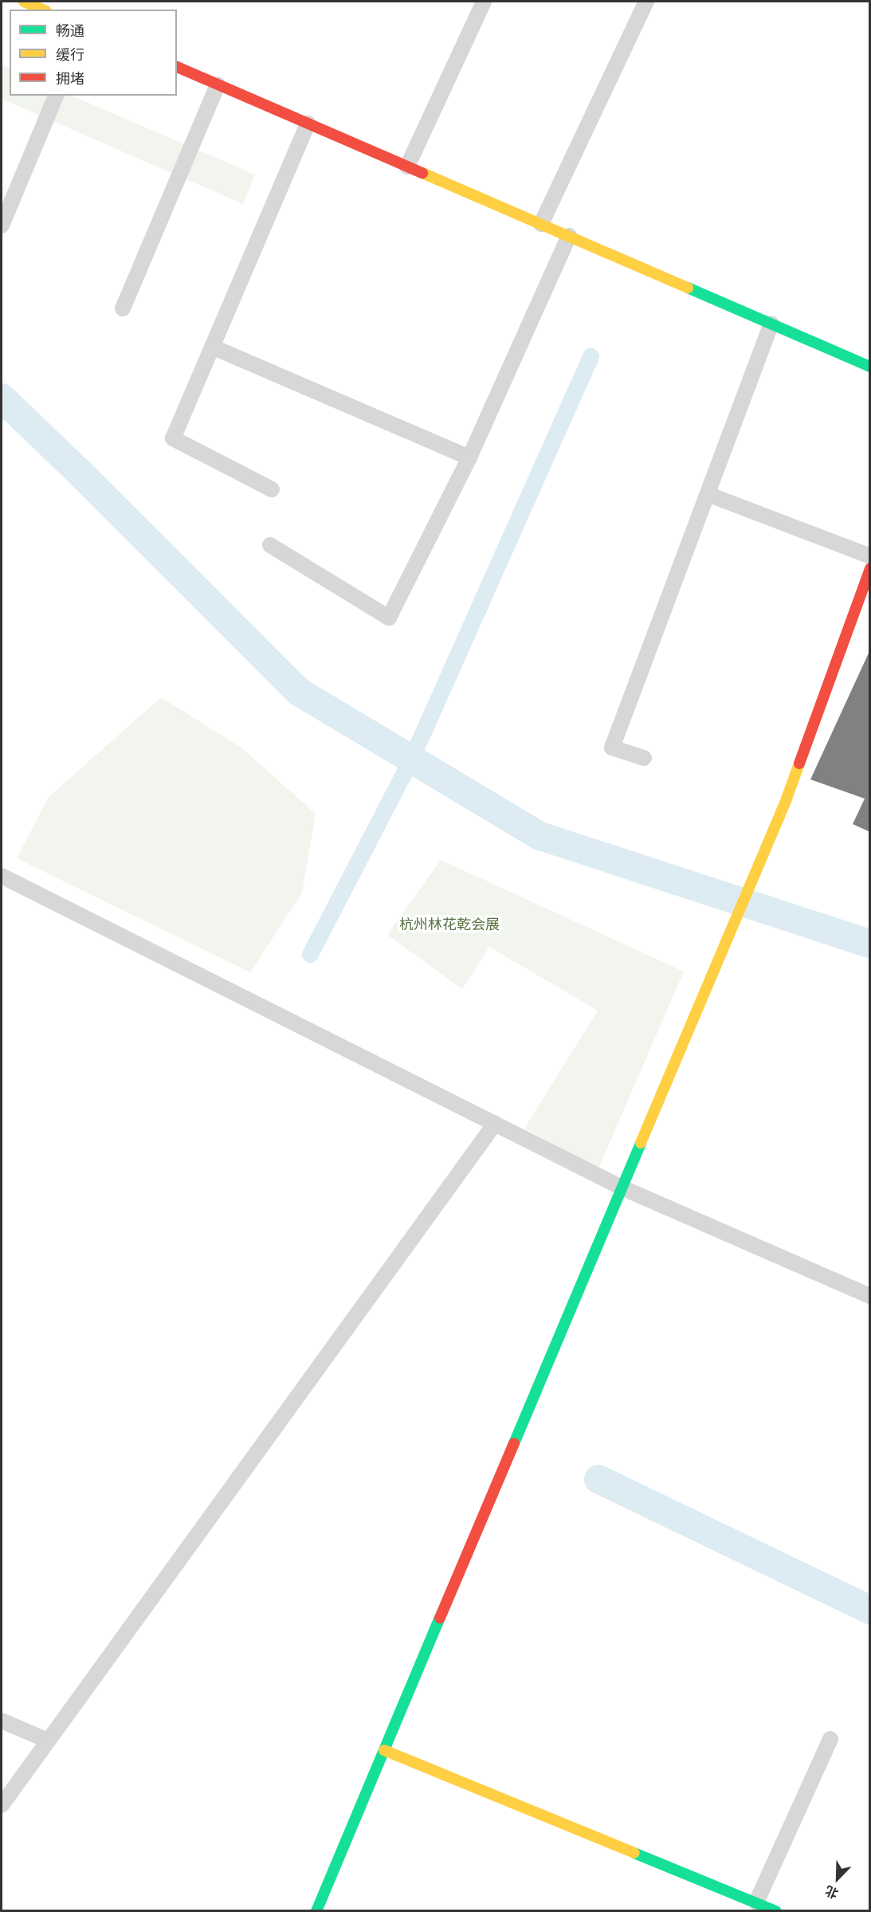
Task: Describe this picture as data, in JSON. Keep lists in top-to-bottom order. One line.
{"parks":["杭州林花乾会展"],"legend":["畅通","缓行","拥堵"],"north":"bottom left"}
